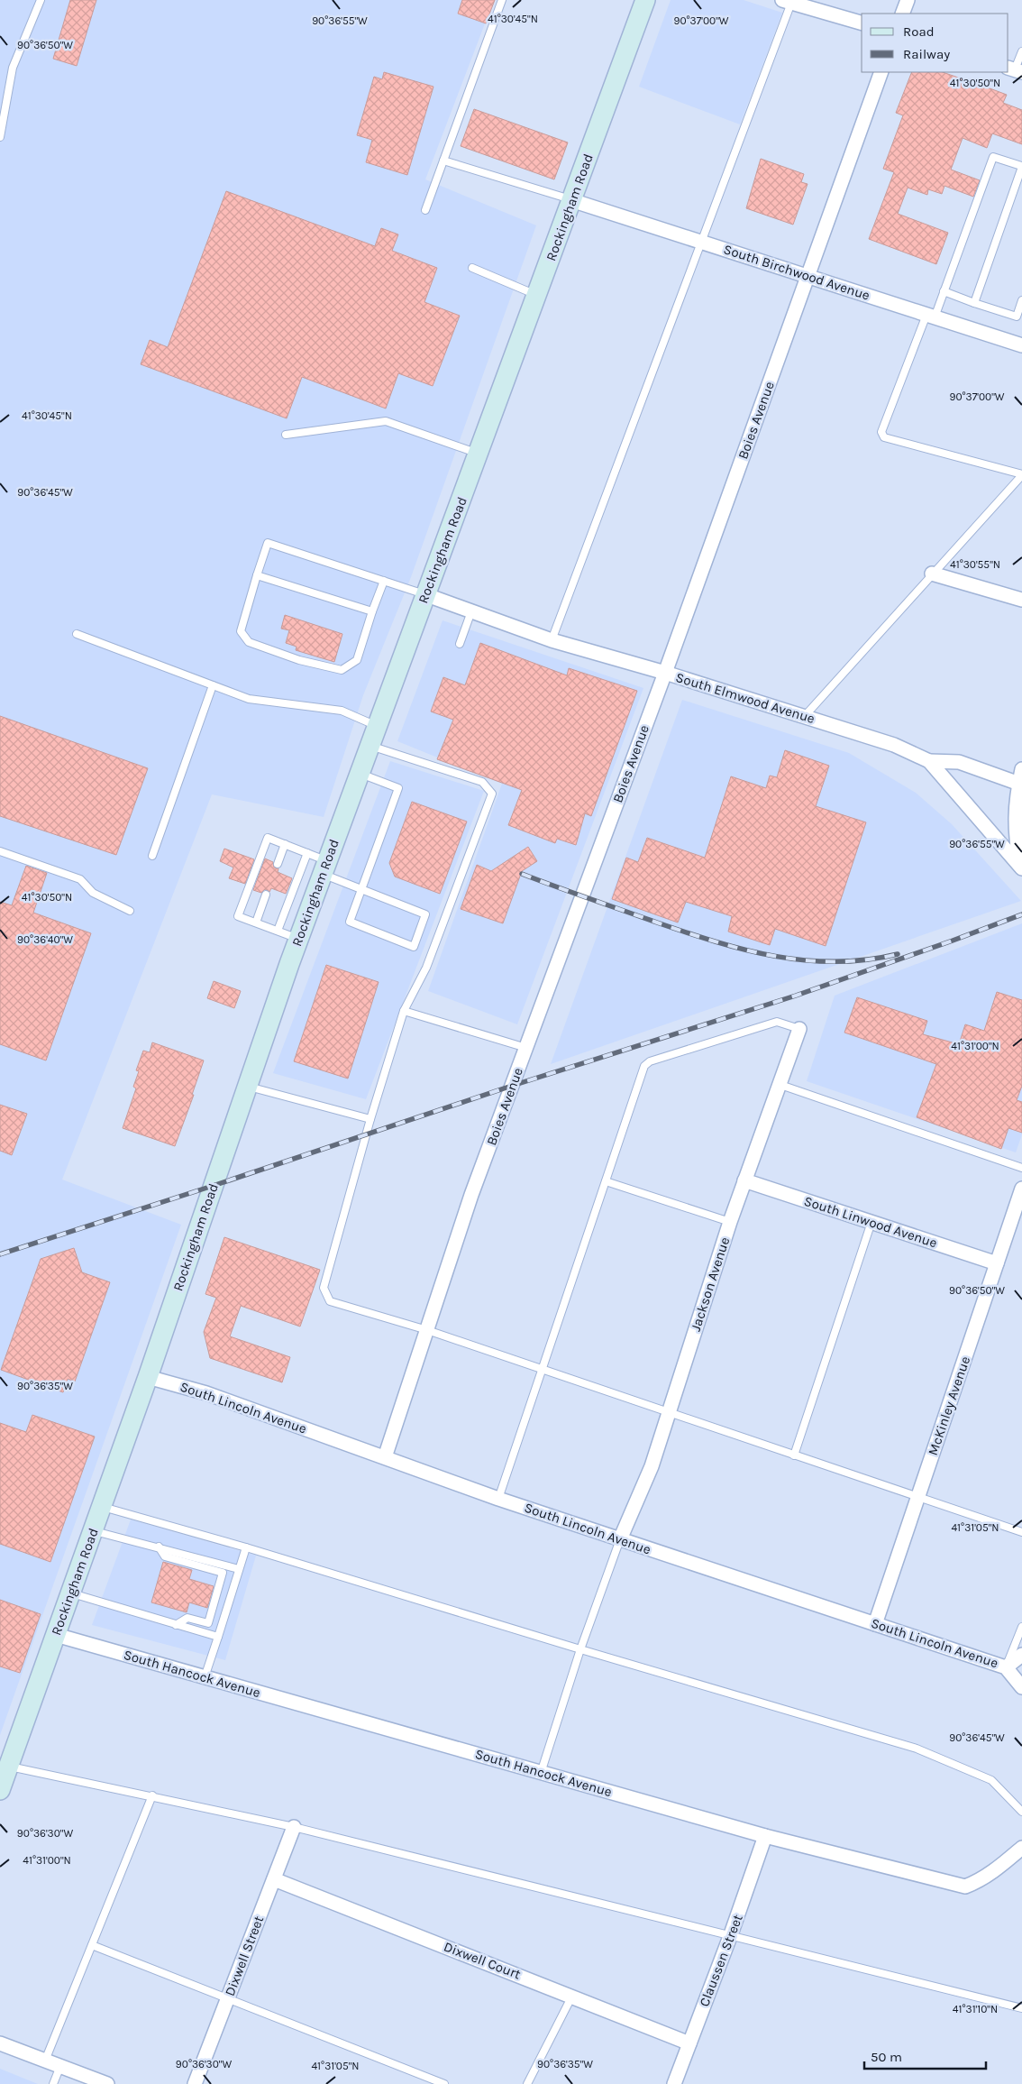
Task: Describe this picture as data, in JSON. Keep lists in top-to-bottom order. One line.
{"streets":{"street":["Rockingham Road","South Birchwood Avenue","Boies Avenue","South Elmwood Avenue","South Linwood Avenue","Jackson Avenue","McKinley Avenue","South Lincoln Avenue","South Hancock Avenue","Dixwell Street","Dixwell Court","Claussen Street"]},"crossings":[["Rockingham Road","South Birchwood Avenue"],["Rockingham Road","South Elmwood Avenue"],["Rockingham Road","South Lincoln Avenue"],["Rockingham Road","South Hancock Avenue"],["South Birchwood Avenue","Boies Avenue"],["Boies Avenue","South Elmwood Avenue"],["Boies Avenue","South Lincoln Avenue"],["South Linwood Avenue","Jackson Avenue"],["South Linwood Avenue","McKinley Avenue"],["Jackson Avenue","South Lincoln Avenue"],["McKinley Avenue","South Lincoln Avenue"],["South Hancock Avenue","Claussen Street"],["Dixwell Street","Dixwell Court"],["Dixwell Court","Claussen Street"]],"legend":["Road","Railway"],"scale_bar":"50 m","coordinates":["41°30'45\"N","90°36'55\"W","90°37'00\"W","90°36'50\"W","41°30'50\"N","90°36'45\"W","41°30'55\"N","90°36'40\"W","41°31'00\"N","90°36'35\"W","41°31'05\"N","90°36'30\"W","41°31'10\"N"]}
